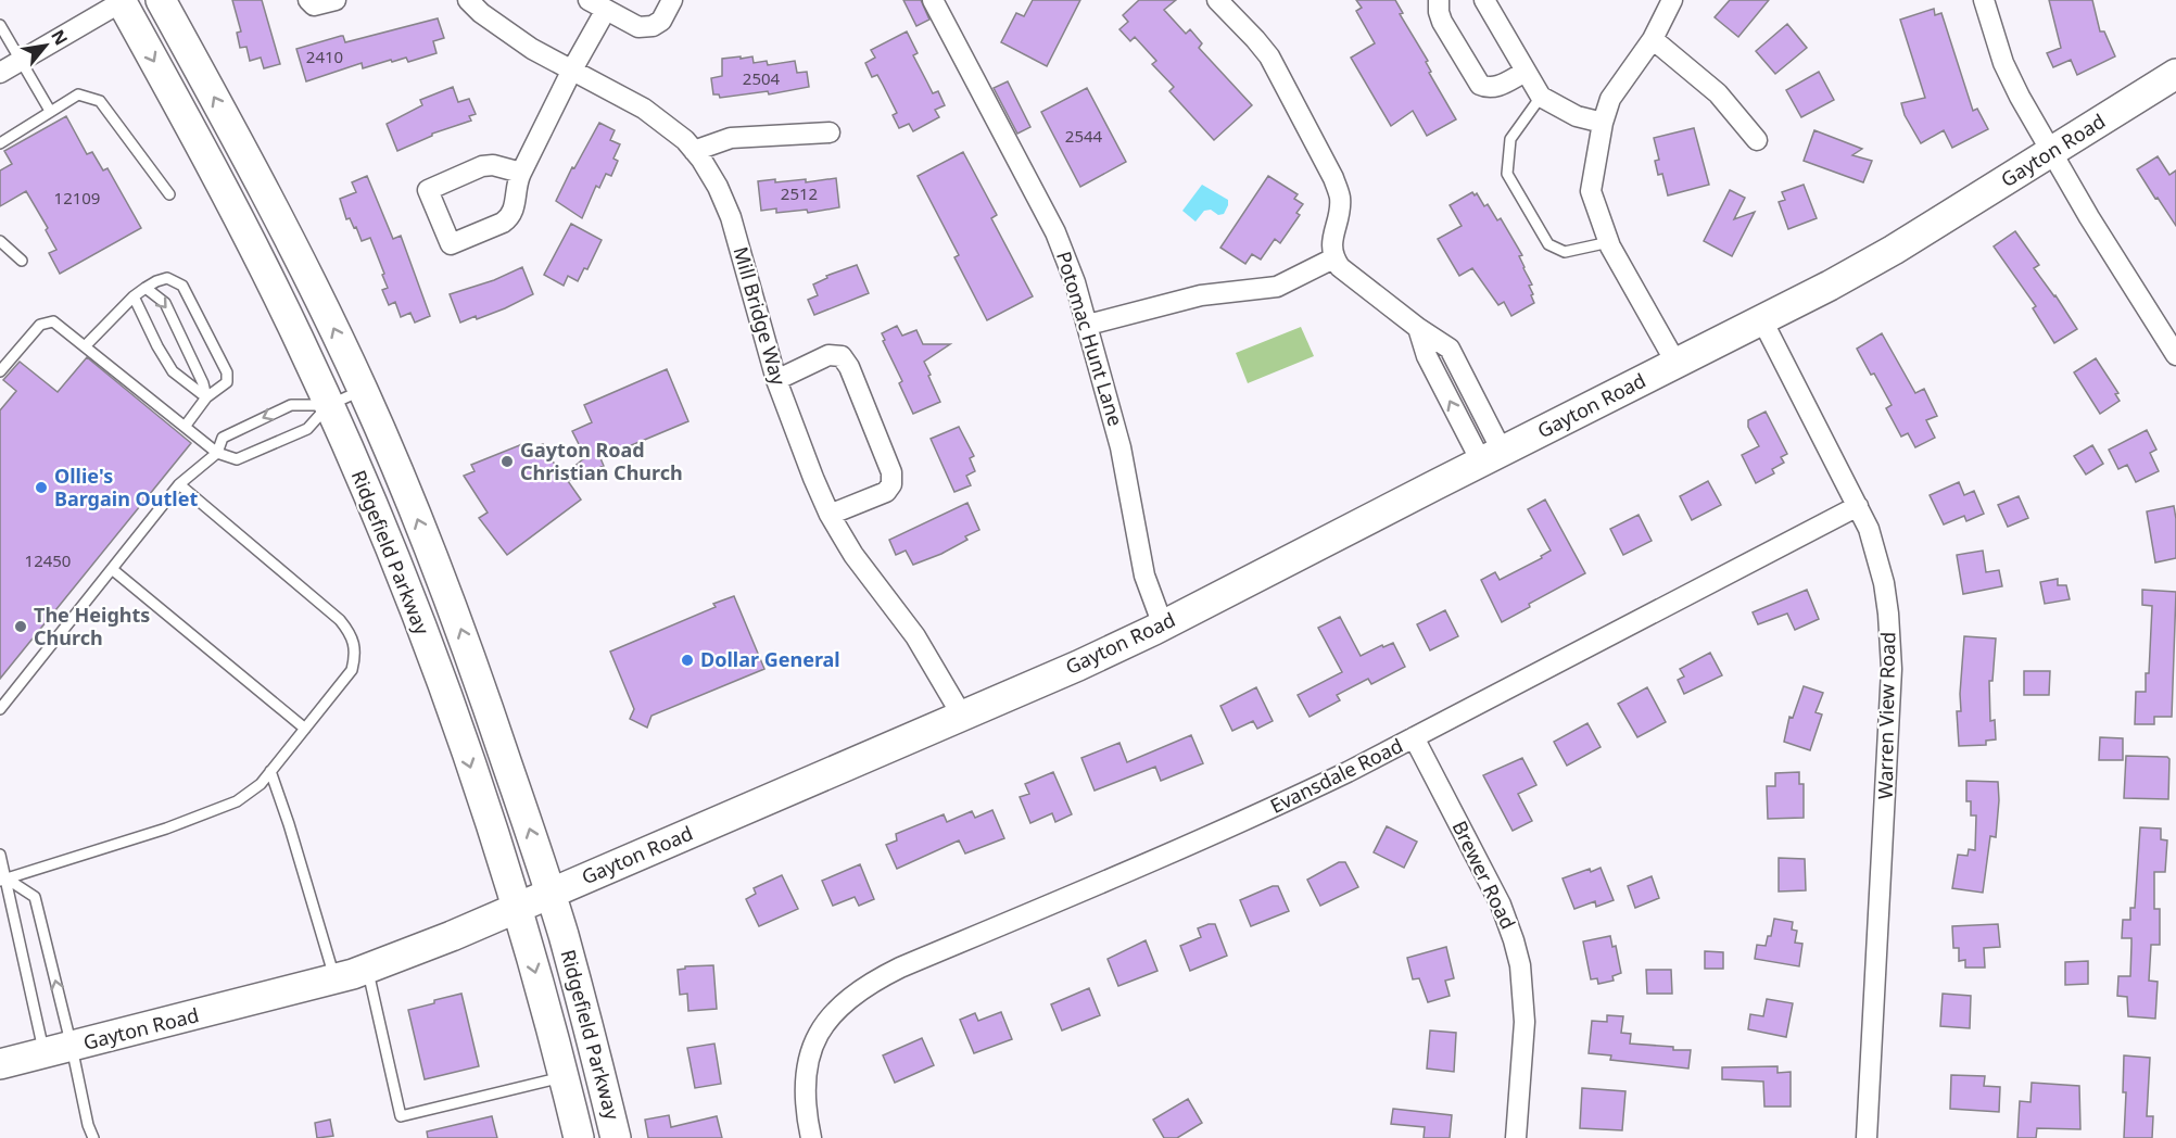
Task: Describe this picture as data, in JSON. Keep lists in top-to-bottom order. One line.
{"streets":{"main road":["Gayton Road","Ridgefield Parkway"],"street":["Mill Bridge Way","Potomac Hunt Lane","Warren View Road","Evansdale Road","Brewer Road"]},"crossings":[["Gayton Road","Mill Bridge Way"],["Gayton Road","Potomac Hunt Lane"],["Gayton Road","Ridgefield Parkway"],["Gayton Road","Warren View Road"],["Warren View Road","Evansdale Road"],["Evansdale Road","Brewer Road"]],"places":["Gayton Road Christian Church","Ollie's Bargain Outlet","The Heights Church","Dollar General"],"house_numbers":["2410","2504","2544","2512","12109","12450"],"north":"top right"}
